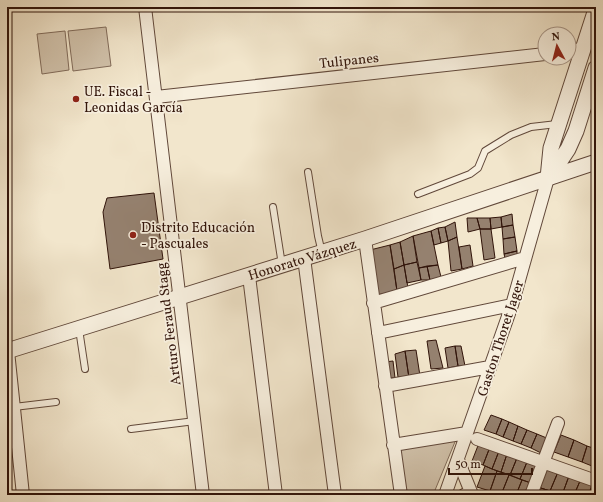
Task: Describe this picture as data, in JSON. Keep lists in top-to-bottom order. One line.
{"streets":{"street":["Tulipanes","Honorato Vázquez","Arturo Feraud Stagg","Gaston Thoret Jager"]},"crossings":[["Tulipanes","Arturo Feraud Stagg"],["Honorato Vázquez","Arturo Feraud Stagg"],["Honorato Vázquez","Gaston Thoret Jager"]],"places":["UE. Fiscal - Leonidas García","Distrito Educación - Pascuales"],"scale_bar":"50 m","north":"top"}
